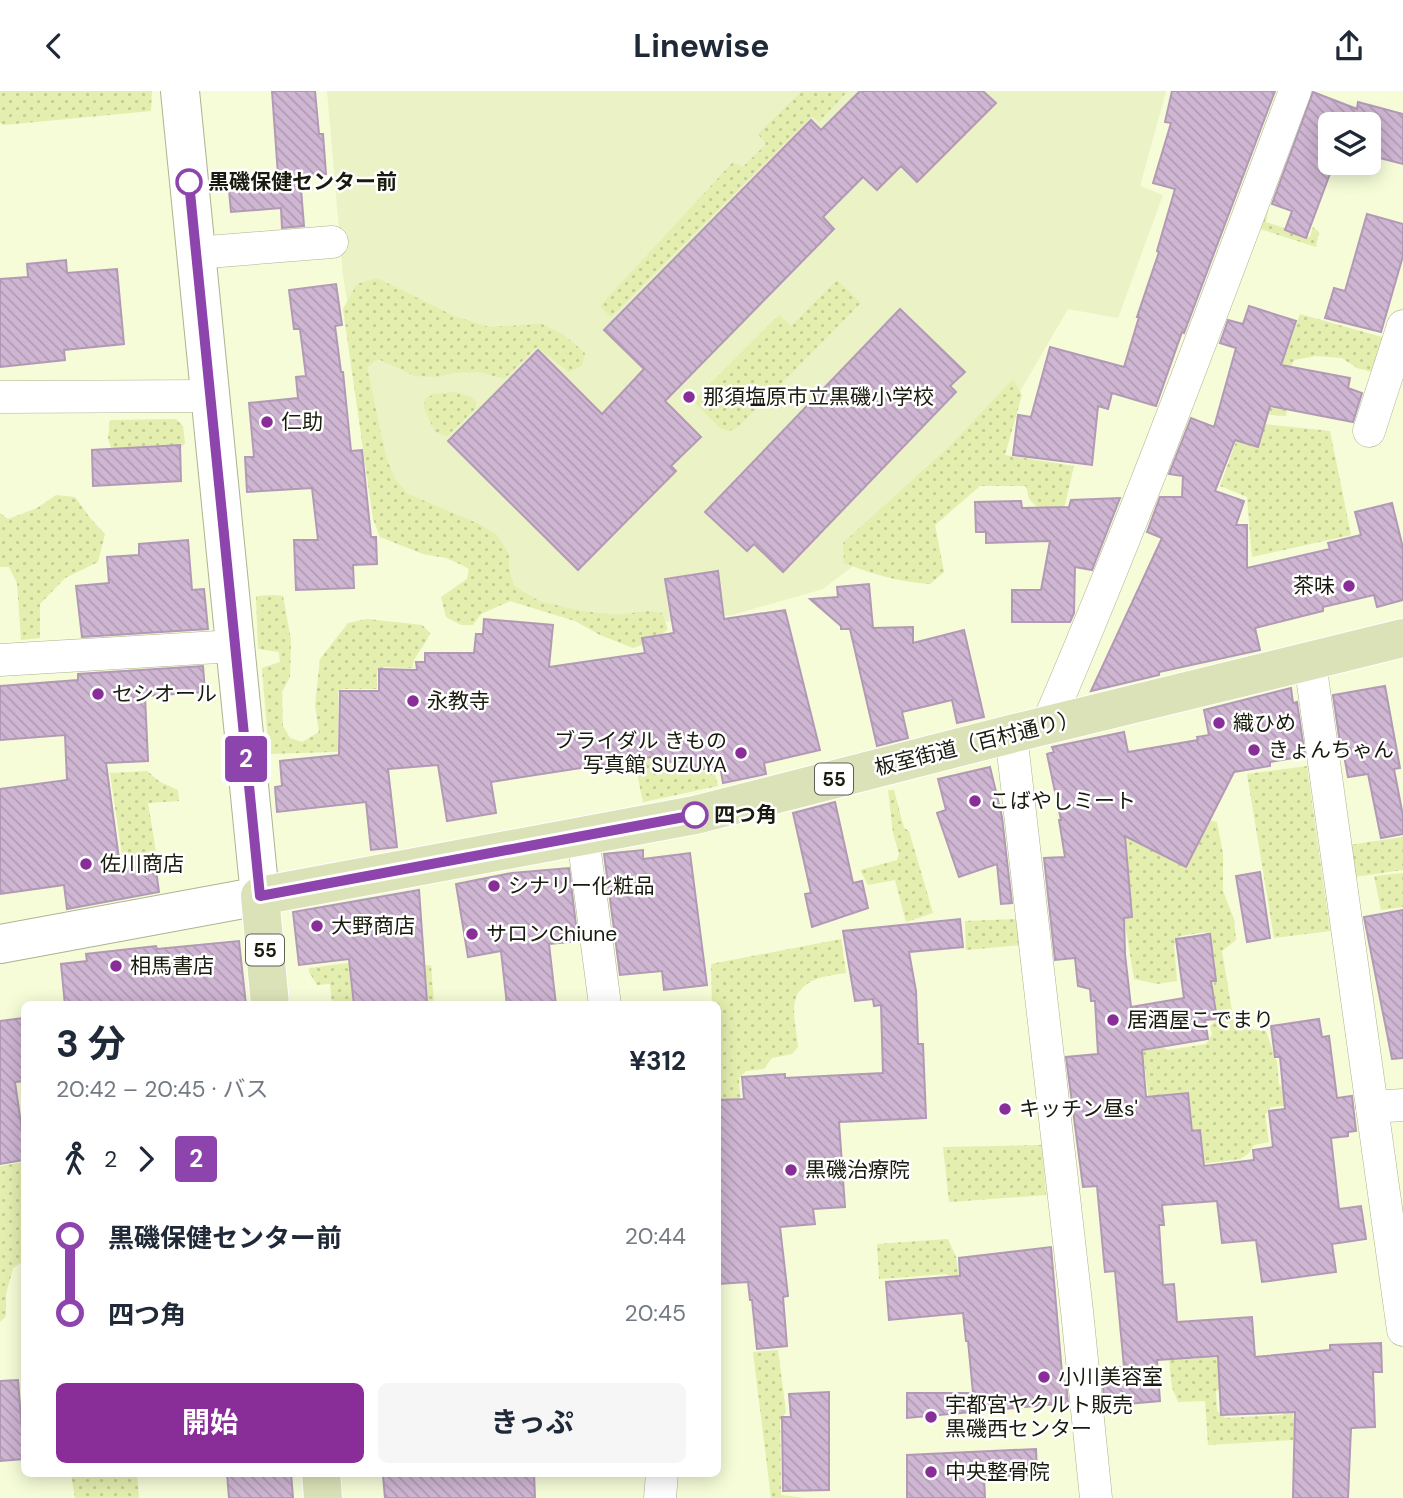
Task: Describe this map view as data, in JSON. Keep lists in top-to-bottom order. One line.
{"streets":{"main road":["板室街道（百村通り）","55"]},"crossings":[["板室街道（百村通り）","55"]],"places":["黒磯保健センター前","那須塩原市立黒磯小学校","仁助","茶味","セシオール","永教寺","織ひめ","きょんちゃん","ブライダル きもの 写真館 SUZUYA","こばやしミート","四つ角","佐川商店","シナリー化粧品","大野商店","サロンChiune","相馬書店","居酒屋こでまり","キッチン昼s'","黒磯治療院","小川美容室","宇都宮ヤクルト販売 黒磯西センター","中央整骨院"],"lines":["bus line 2"],"page":{"header":"Linewise","on_map":"2","heading":["3 分","20:42 – 20:45 · バス","¥312"],"legs":["2","2"],"list":[{"name":"黒磯保健センター前","value":"20:44"},{"name":"四つ角","value":"20:45"}],"buttons":["開始","きっぷ"]}}
